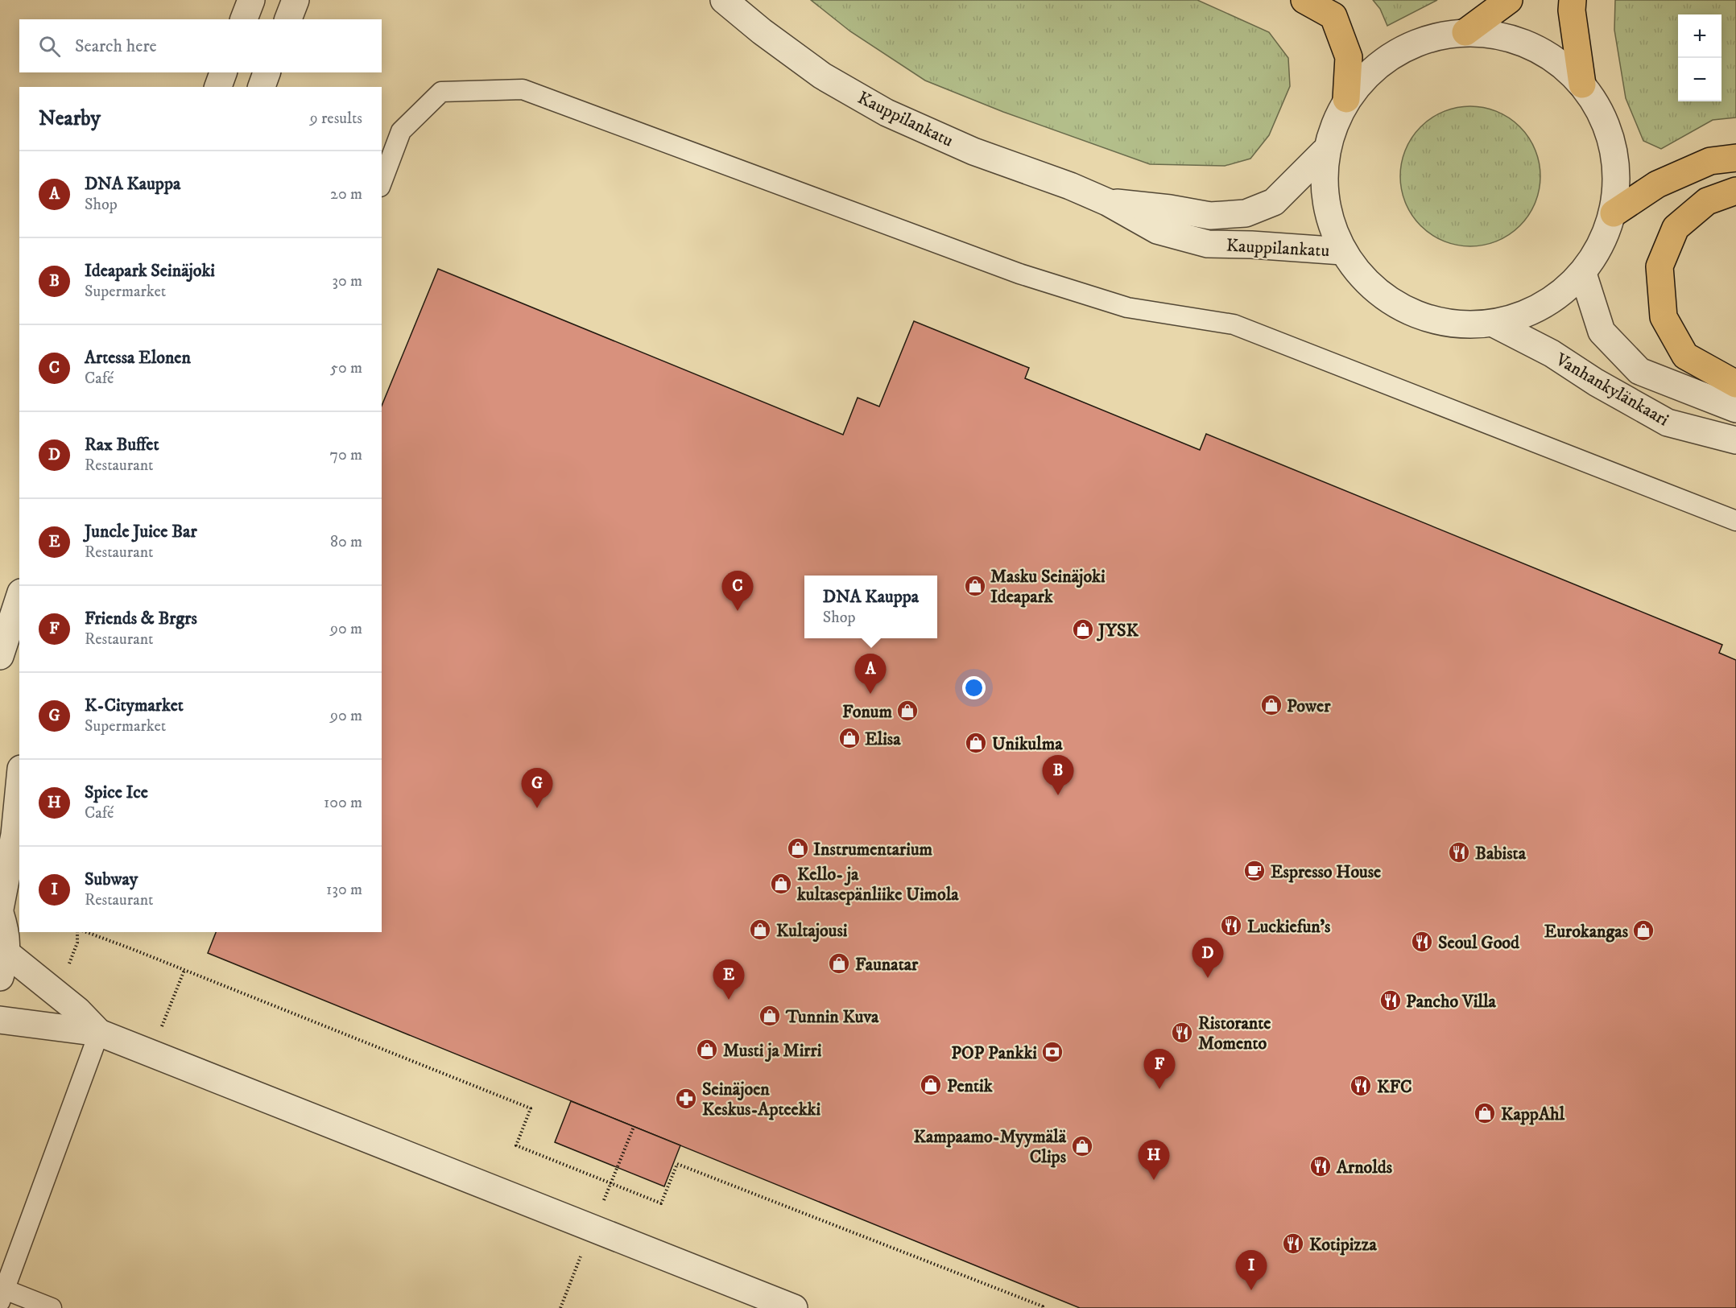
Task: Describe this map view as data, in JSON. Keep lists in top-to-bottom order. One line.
{"streets":{"street":["Kauppilankatu","Vanhankylänkaari"]},"places":{"shop":["Masku Seinäjoki Ideapark","JYSK","Power","Fonum","Elisa","Unikulma","Instrumentarium","Kello- ja kultasepänliike Uimola","Kultajousi","Eurokangas","Faunatar","Tunnin Kuva","Musti ja Mirri","Pentik","KappAhl","Kampaamo-Myymälä Clips"],"restaurant":["Babista","Luckiefun's","Seoul Good","Pancho Villa","Ristorante Momento","KFC","Arnolds","Kotipizza"],"cafe":["Espresso House"],"bank":["POP Pankki"],"pharmacy":["Seinäjoen Keskus-Apteekki"]},"page":{"map_buttons":["+","−"],"search":"Search here","heading":["Nearby","9 results"],"list":[{"mark":"A","name":"DNA Kauppa","note":"Shop","value":"20 m"},{"mark":"B","name":"Ideapark Seinäjoki","note":"Supermarket","value":"30 m"},{"mark":"C","name":"Artessa Elonen","note":"Café","value":"50 m"},{"mark":"D","name":"Rax Buffet","note":"Restaurant","value":"70 m"},{"mark":"E","name":"Juncle Juice Bar","note":"Restaurant","value":"80 m"},{"mark":"F","name":"Friends & Brgrs","note":"Restaurant","value":"90 m"},{"mark":"G","name":"K-Citymarket","note":"Supermarket","value":"90 m"},{"mark":"H","name":"Spice Ice","note":"Café","value":"100 m"},{"mark":"I","name":"Subway","note":"Restaurant","value":"130 m"}],"pins":["C","A","B","G","D","E","F","H","I"],"popup":["DNA Kauppa","Shop"]}}
